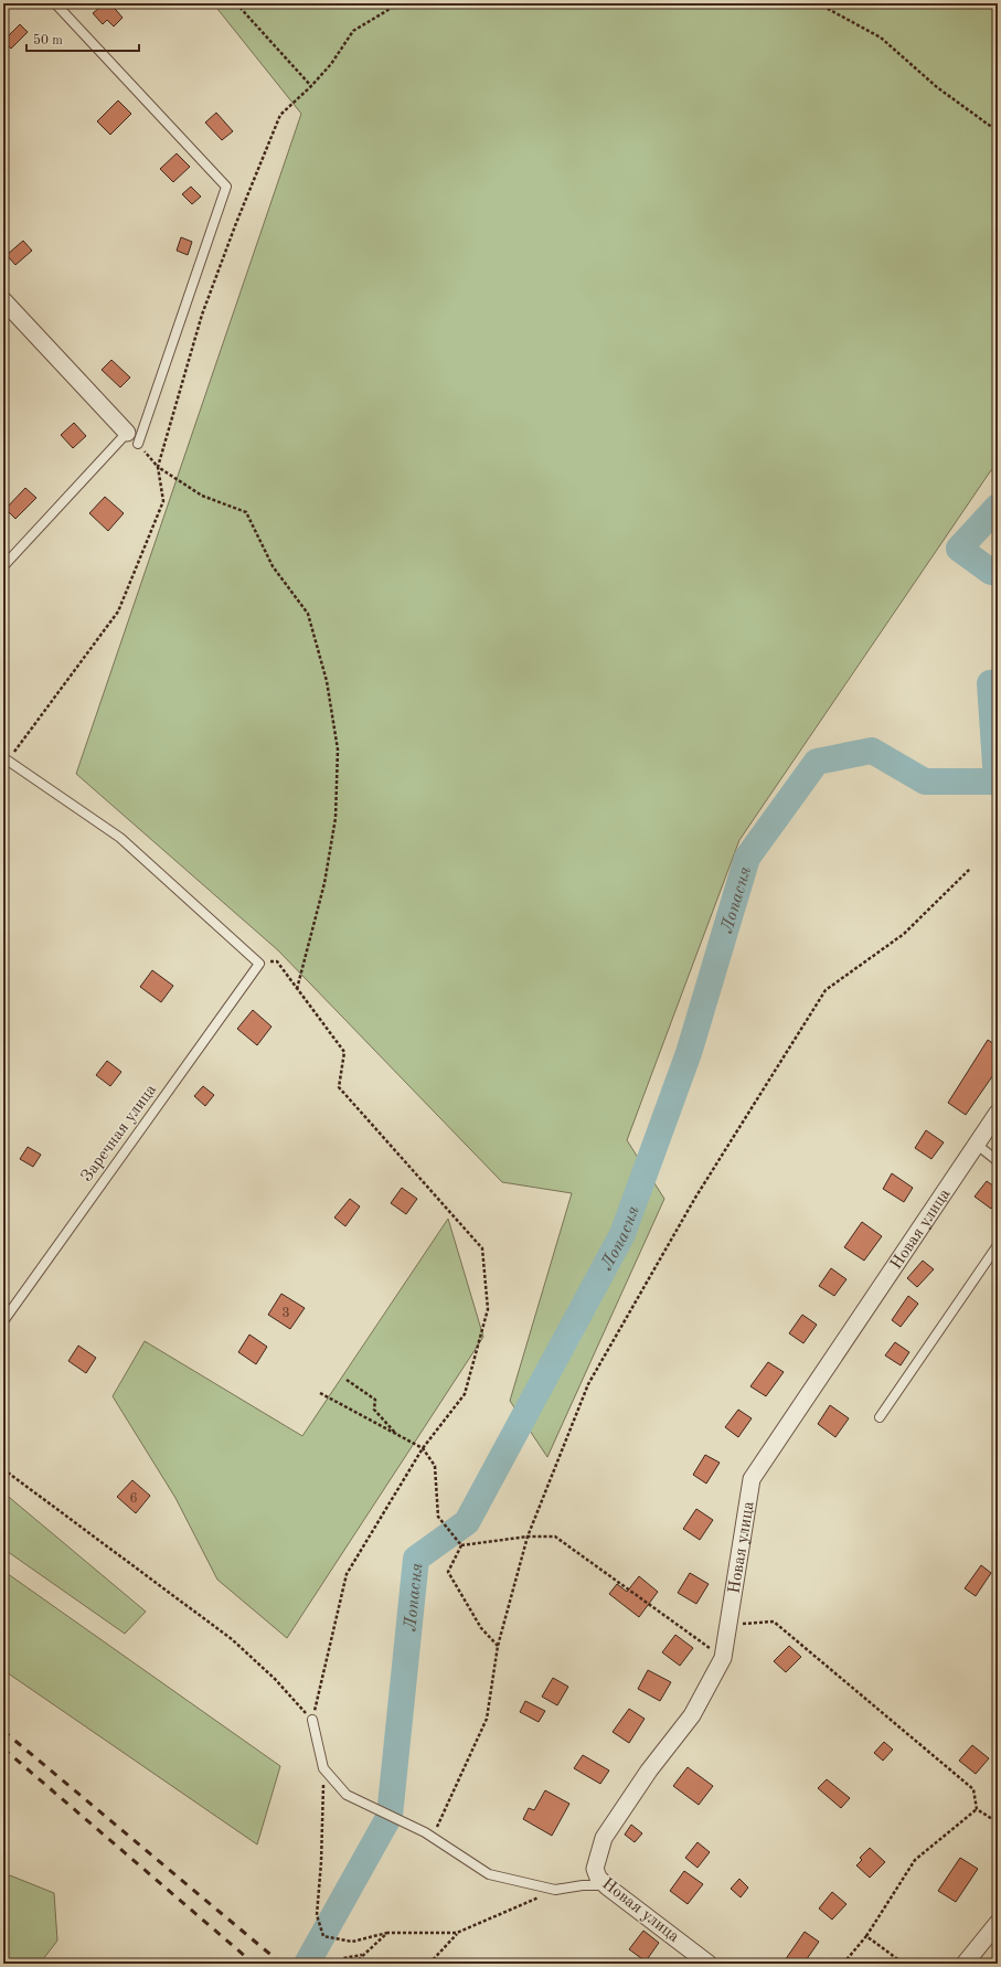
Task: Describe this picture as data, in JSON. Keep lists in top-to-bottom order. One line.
{"streets":{"street":["Новая улица"],"lane":["Заречная улица"]},"water":["Лопасня"],"house_numbers":["3","6"],"scale_bar":"50 m"}
